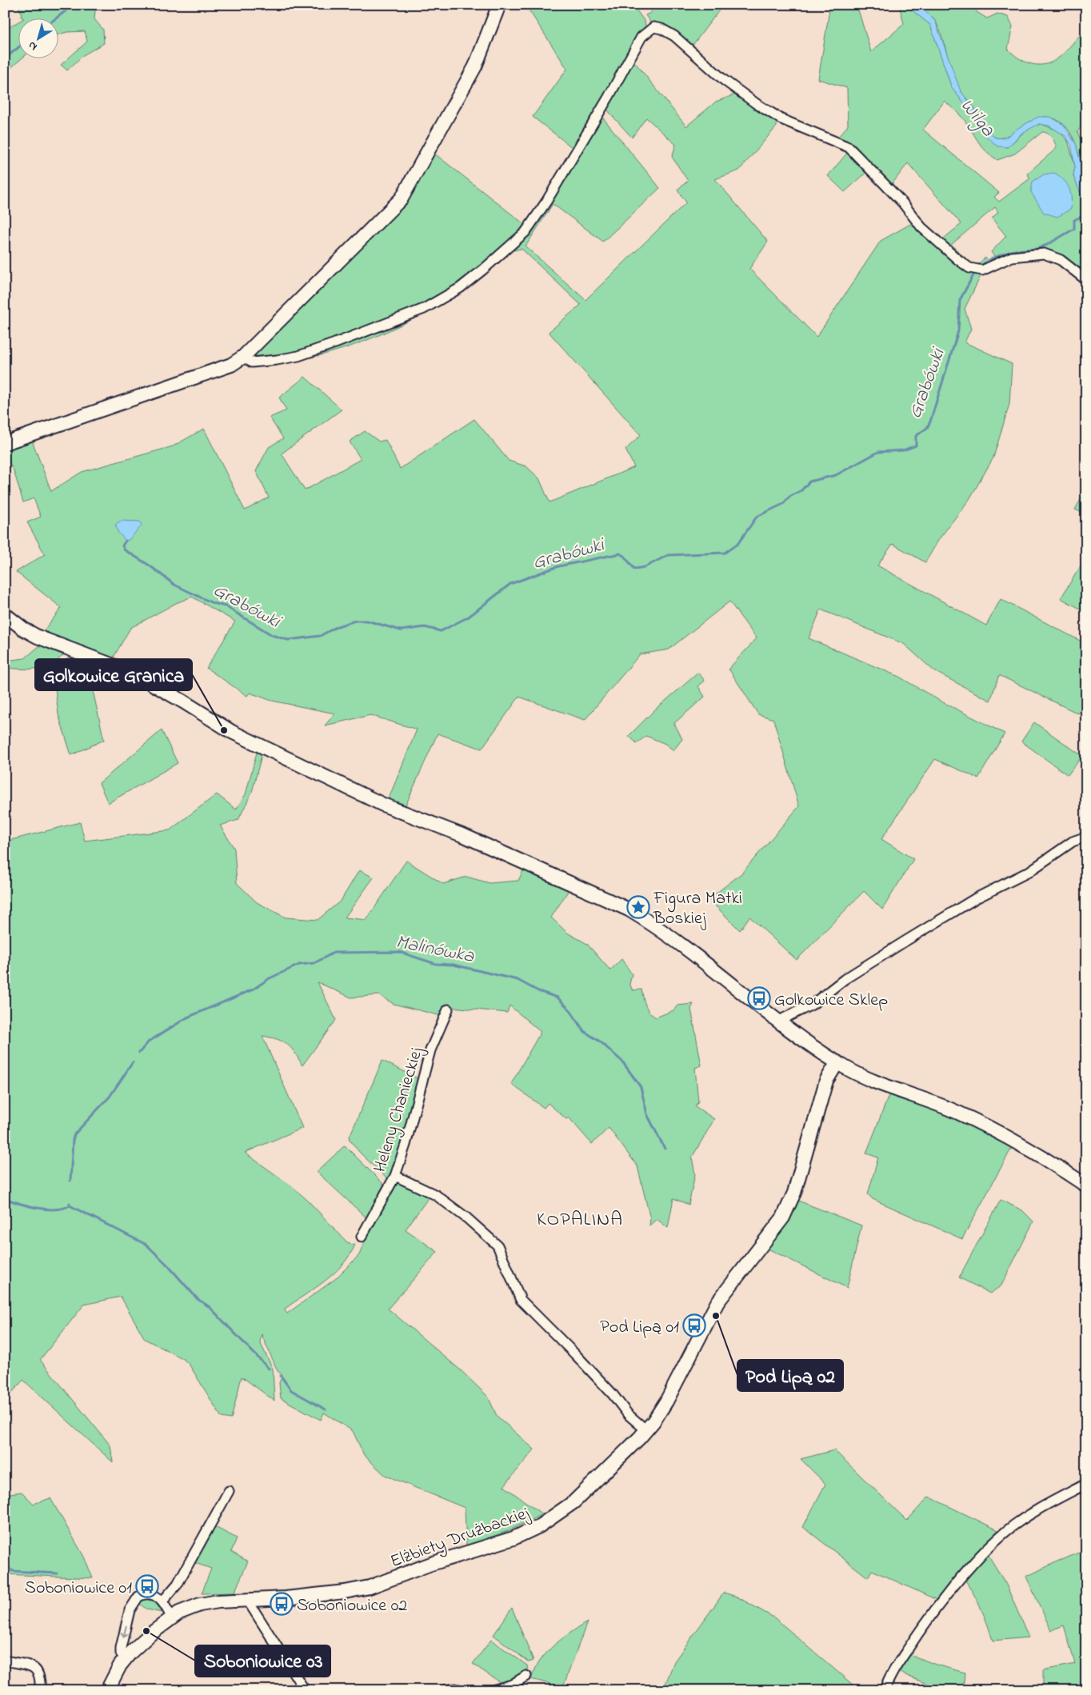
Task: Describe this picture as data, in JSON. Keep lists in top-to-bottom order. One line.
{"streets":{"street":["Heleny Chanieckiej","Elżbiety Drużbackiej"]},"districts":["KOPALINA"],"water":["Wilga","Grabówki","Malinówka"],"places":{"other":["Golkowice Granica","Pod Lipą 02","Soboniowice 03"],"place":["Figura Matki Boskiej"],"bus stop":["Golkowice Sklep","Pod Lipą 01","Soboniowice 01","Soboniowice 02"]},"north":"bottom left"}
